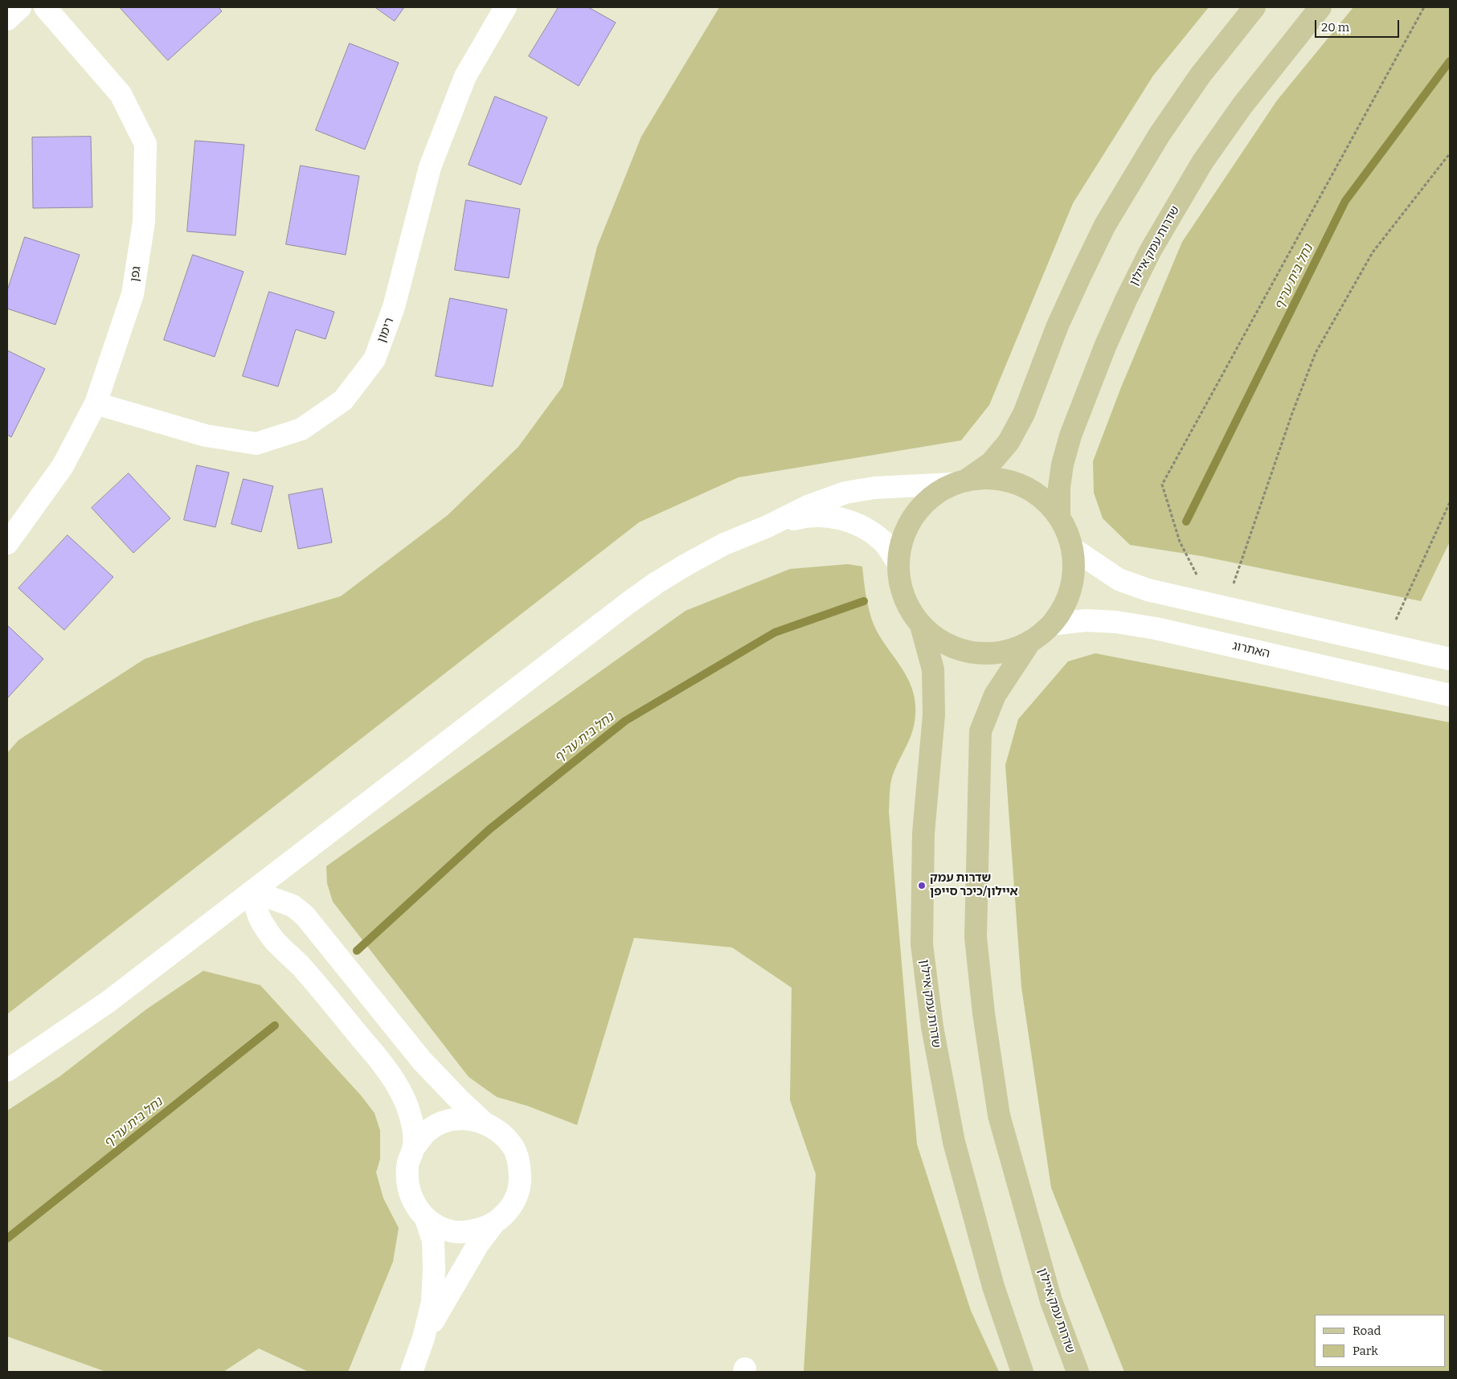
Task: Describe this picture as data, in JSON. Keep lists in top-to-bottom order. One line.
{"streets":{"main road":["שדרות עמק איילון"],"street":["גפן","רימון","האתרוג"]},"crossings":[["גפן","רימון"]],"water":["נחל בית עריף"],"places":["שדרות עמק איילון/כיכר סייפן"],"legend":["Road","Park"],"scale_bar":"20 m"}
